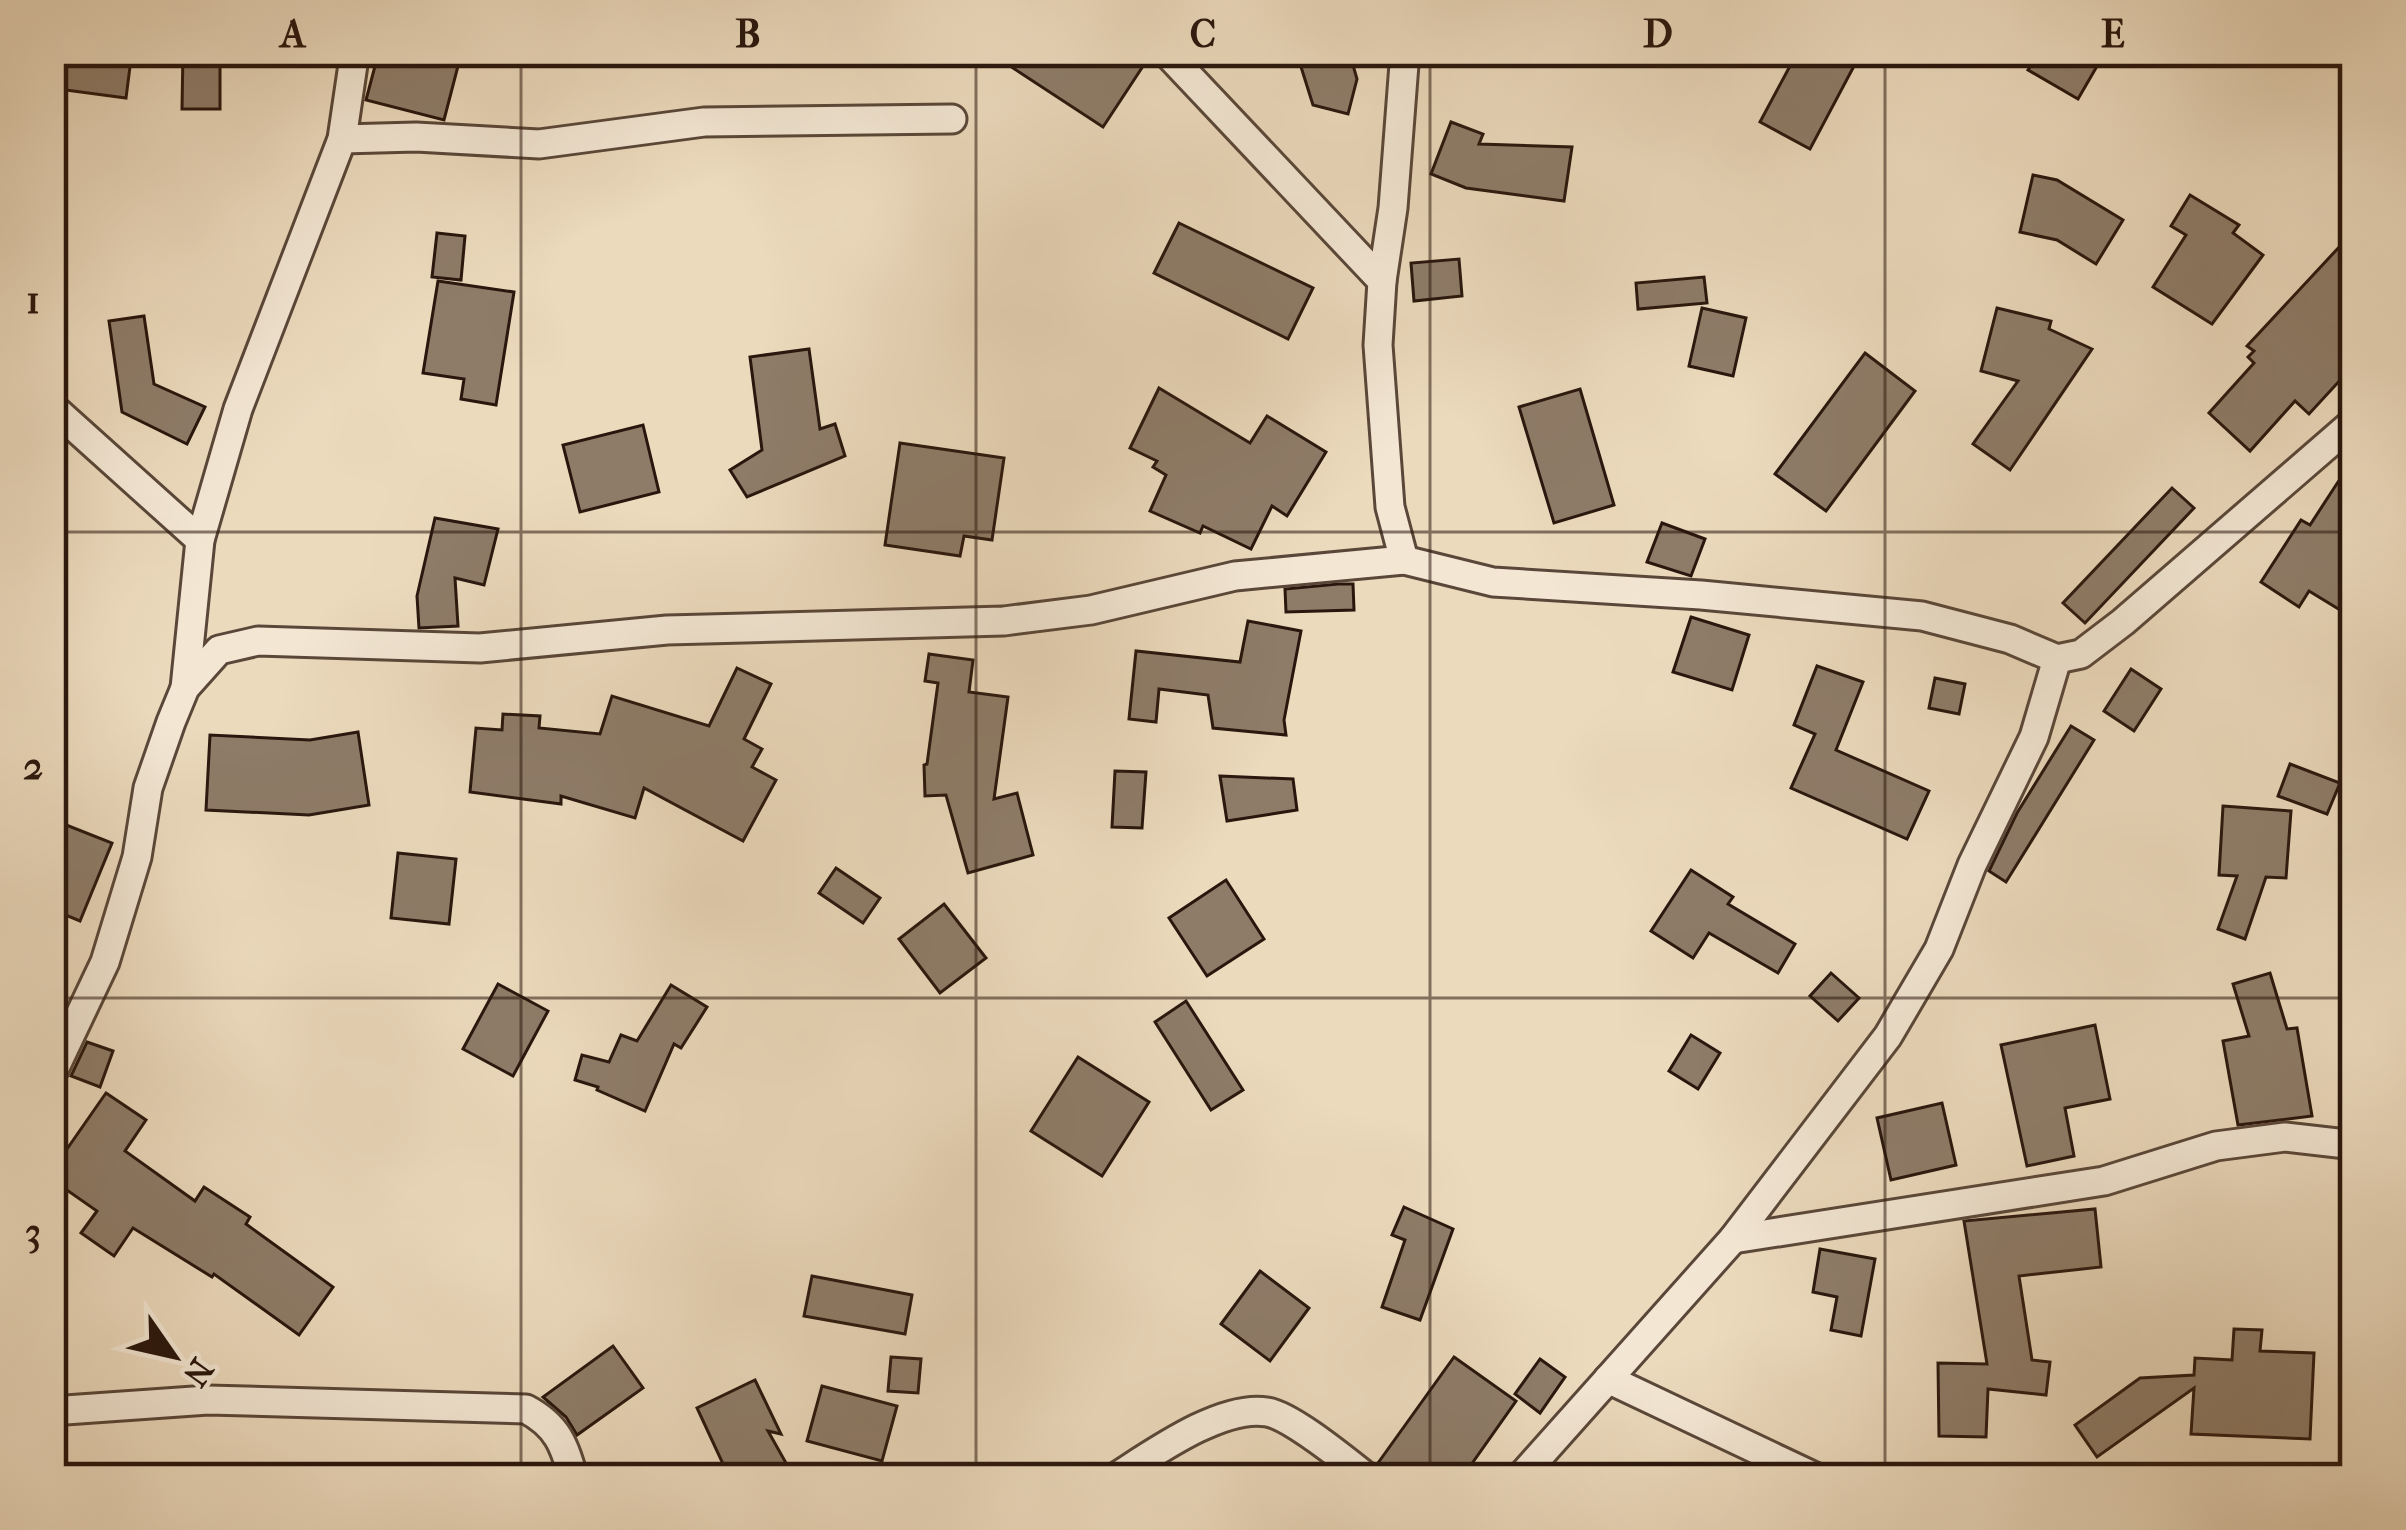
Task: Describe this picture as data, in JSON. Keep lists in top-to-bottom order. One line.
{"north":"bottom right","grid":{"columns":["A","B","C","D","E"],"rows":["1","2","3"]}}
